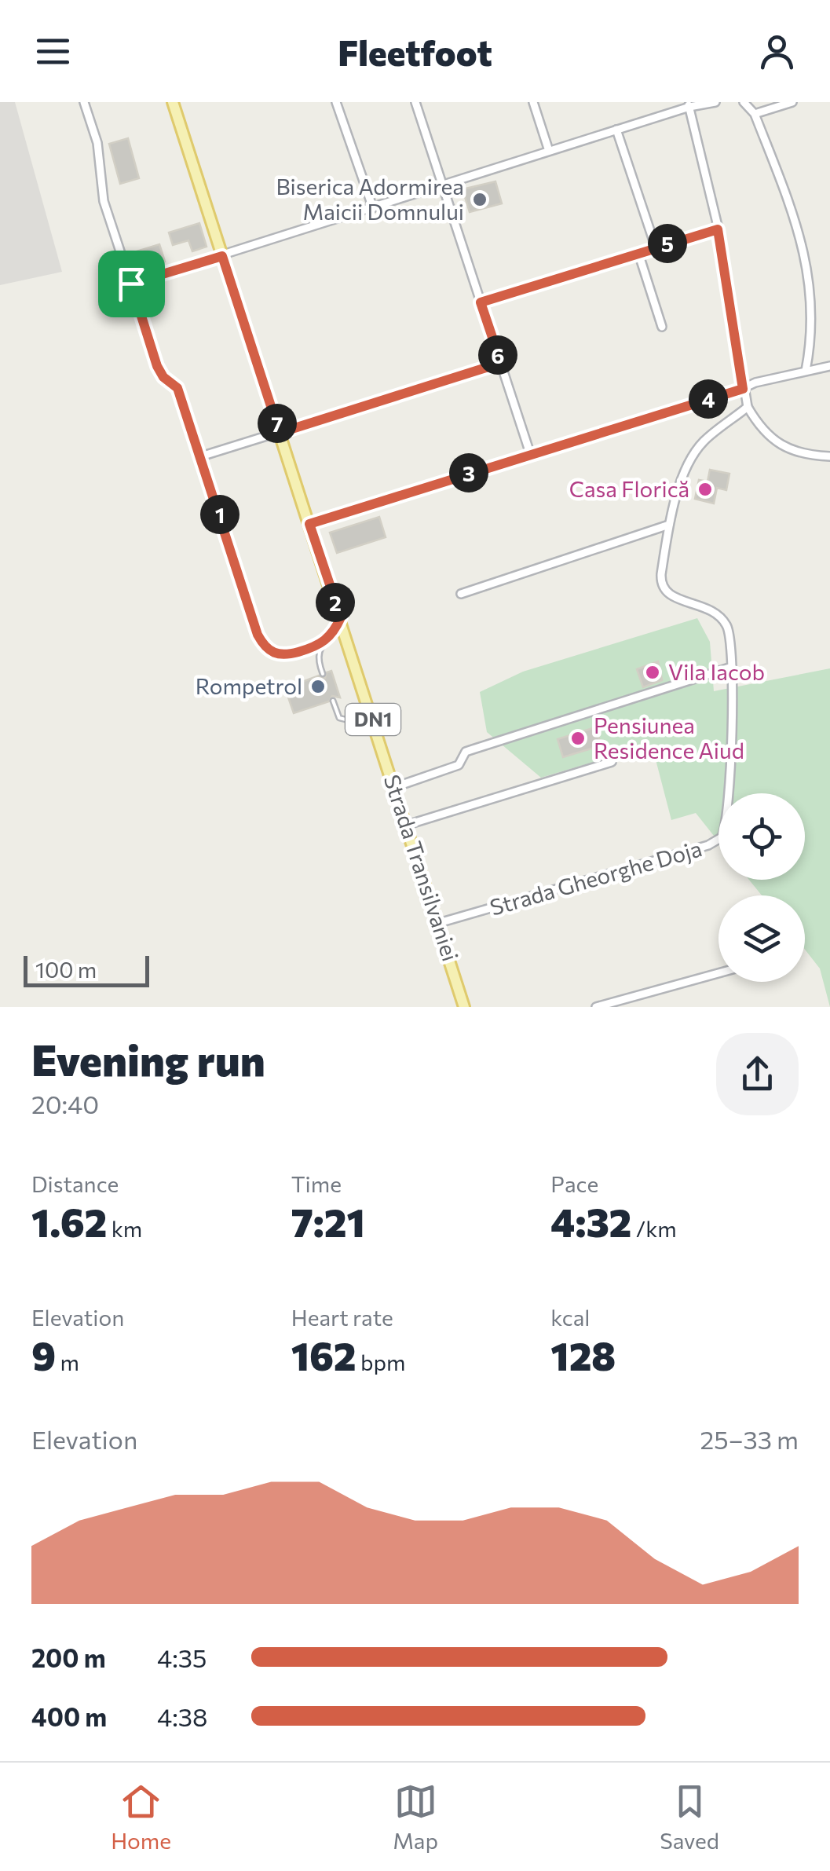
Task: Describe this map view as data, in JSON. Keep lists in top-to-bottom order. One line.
{"streets":{"main road":["DN1","Strada Transilvaniei"],"street":["Strada Gheorghe Doja"]},"crossings":[["Strada Transilvaniei","Strada Gheorghe Doja"]],"places":["Biserica Adormirea Maicii Domnului","Casa Florică","Vila Iacob","Rompetrol","Pensiunea Residence Aiud"],"scale_bar":"100 m","page":{"header":"Fleetfoot","pins":["5","6","4","7","3","1","2"],"scale":"100 m","heading":["Evening run","20:40"],"stats":[["Distance","1.62 km"],["Time","7:21"],["Pace","4:32 /km"],["Elevation","9 m"],["Heart rate","162 bpm"],["kcal","128"]],"chart":["Elevation","25–33 m"],"list":[{"name":"200 m","note":"4:35"},{"name":"400 m","note":"4:38"}],"tabs":["Home","Map","Saved"]}}
